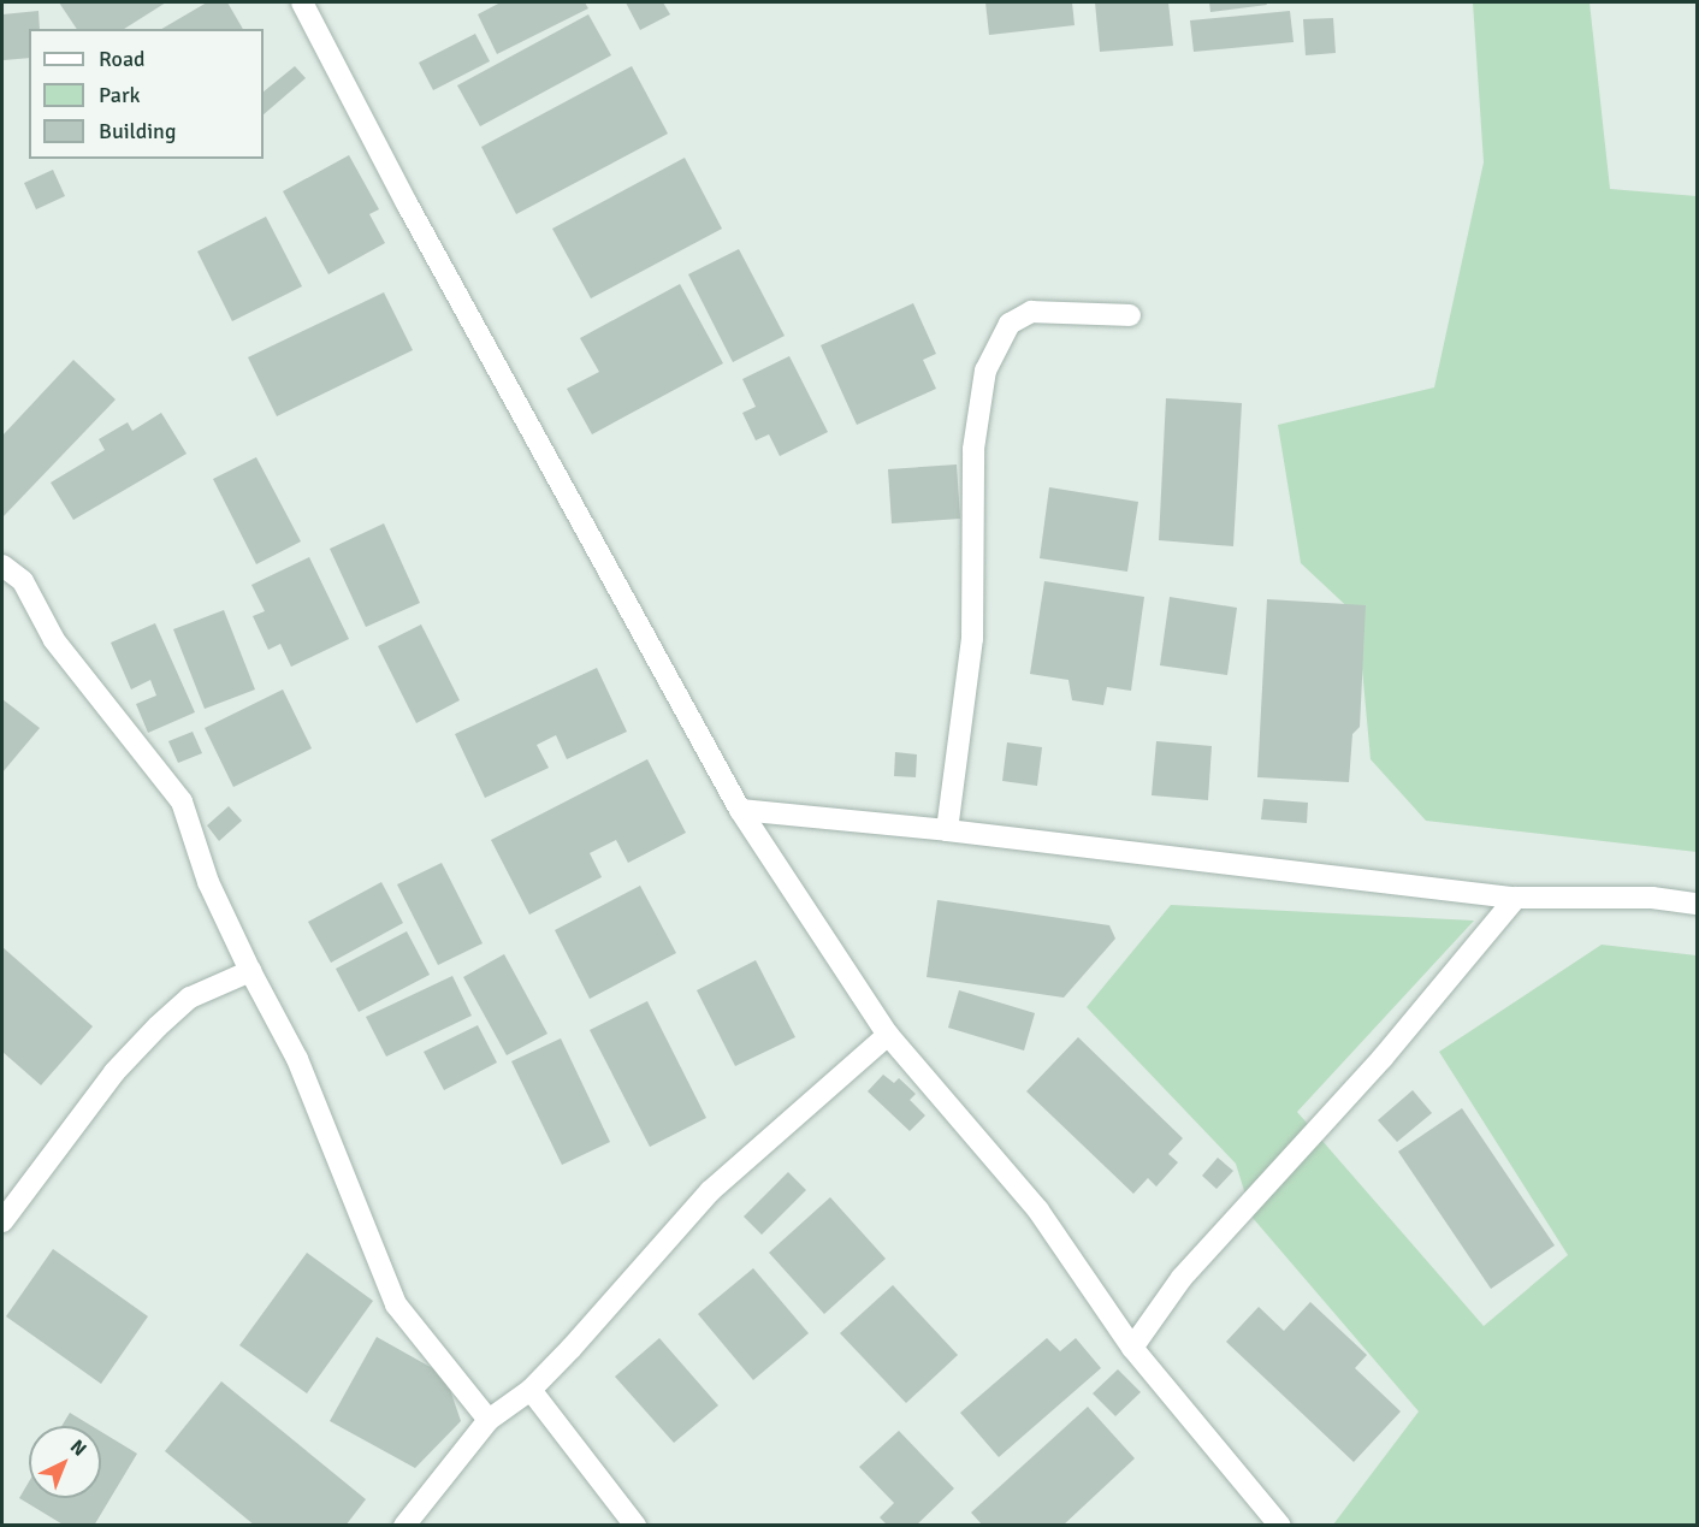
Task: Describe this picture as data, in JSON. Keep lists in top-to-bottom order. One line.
{"legend":["Road","Park","Building"],"north":"top right"}
